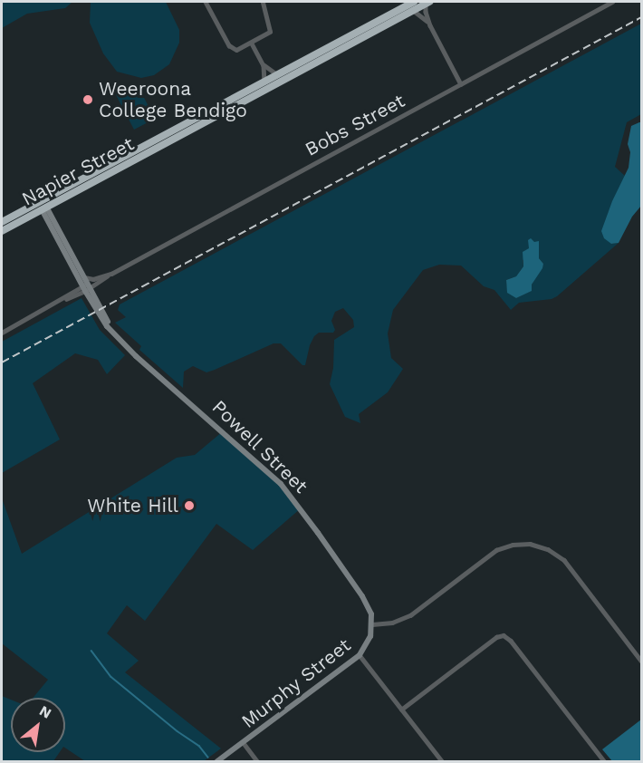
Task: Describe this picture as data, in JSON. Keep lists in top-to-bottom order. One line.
{"streets":{"highway":["Napier Street"],"street":["Bobs Street","Powell Street","Murphy Street"]},"crossings":[["Bobs Street","Powell Street"],["Napier Street","Powell Street"],["Powell Street","Murphy Street"]],"places":["Weeroona College Bendigo","White Hill"],"north":"top right"}
